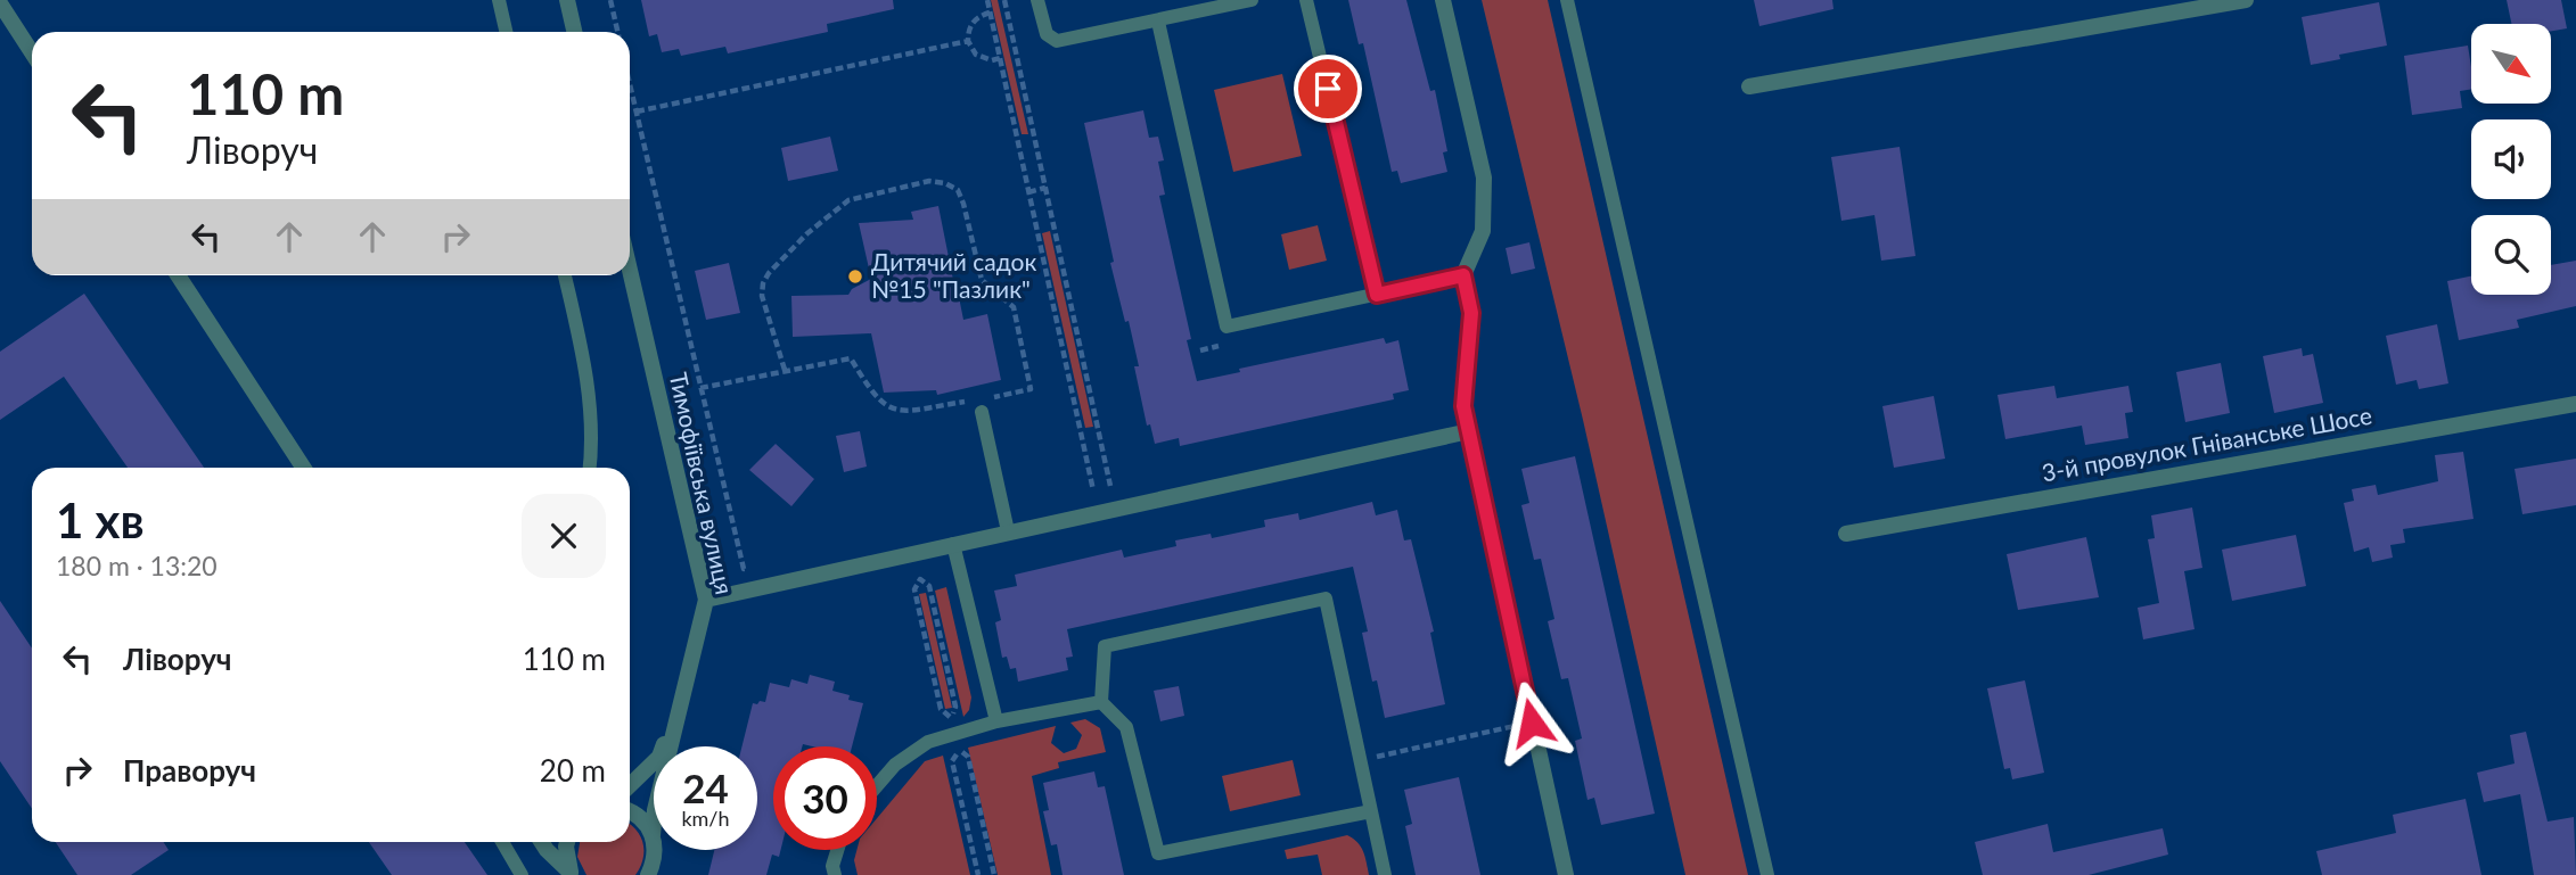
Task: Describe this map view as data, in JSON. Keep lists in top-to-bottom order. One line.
{"streets":{"street":["3-й провулок Гніванське Шосе","Тимофіївська вулиця"]},"places":["Дитячий садок №15 \"Пазлик\""],"north":"bottom right","page":{"turn":["110 m","Ліворуч"],"heading":["1 хв","180 m · 13:20"],"list":[{"name":"Ліворуч","value":"110 m"},{"name":"Праворуч","value":"20 m"}],"speed":"24 km/h","limit":"30"}}
